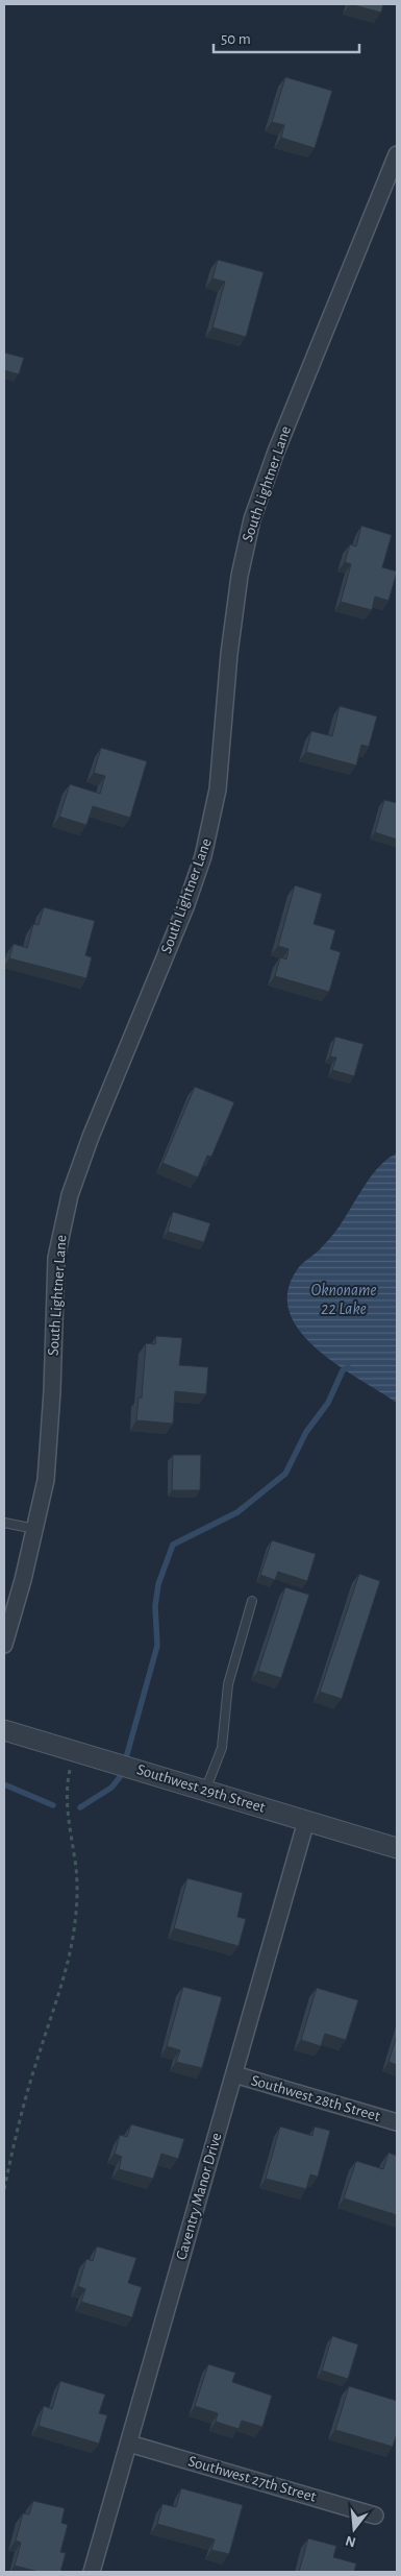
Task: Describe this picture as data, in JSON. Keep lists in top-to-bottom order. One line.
{"streets":{"street":["South Lightner Lane","Southwest 29th Street","Southwest 28th Street","Caventry Manor Drive","Southwest 27th Street"]},"crossings":[["Southwest 29th Street","Caventry Manor Drive"],["Southwest 28th Street","Caventry Manor Drive"],["Caventry Manor Drive","Southwest 27th Street"]],"water":["Oknoname 22 Lake"],"scale_bar":"50 m","north":"bottom"}
